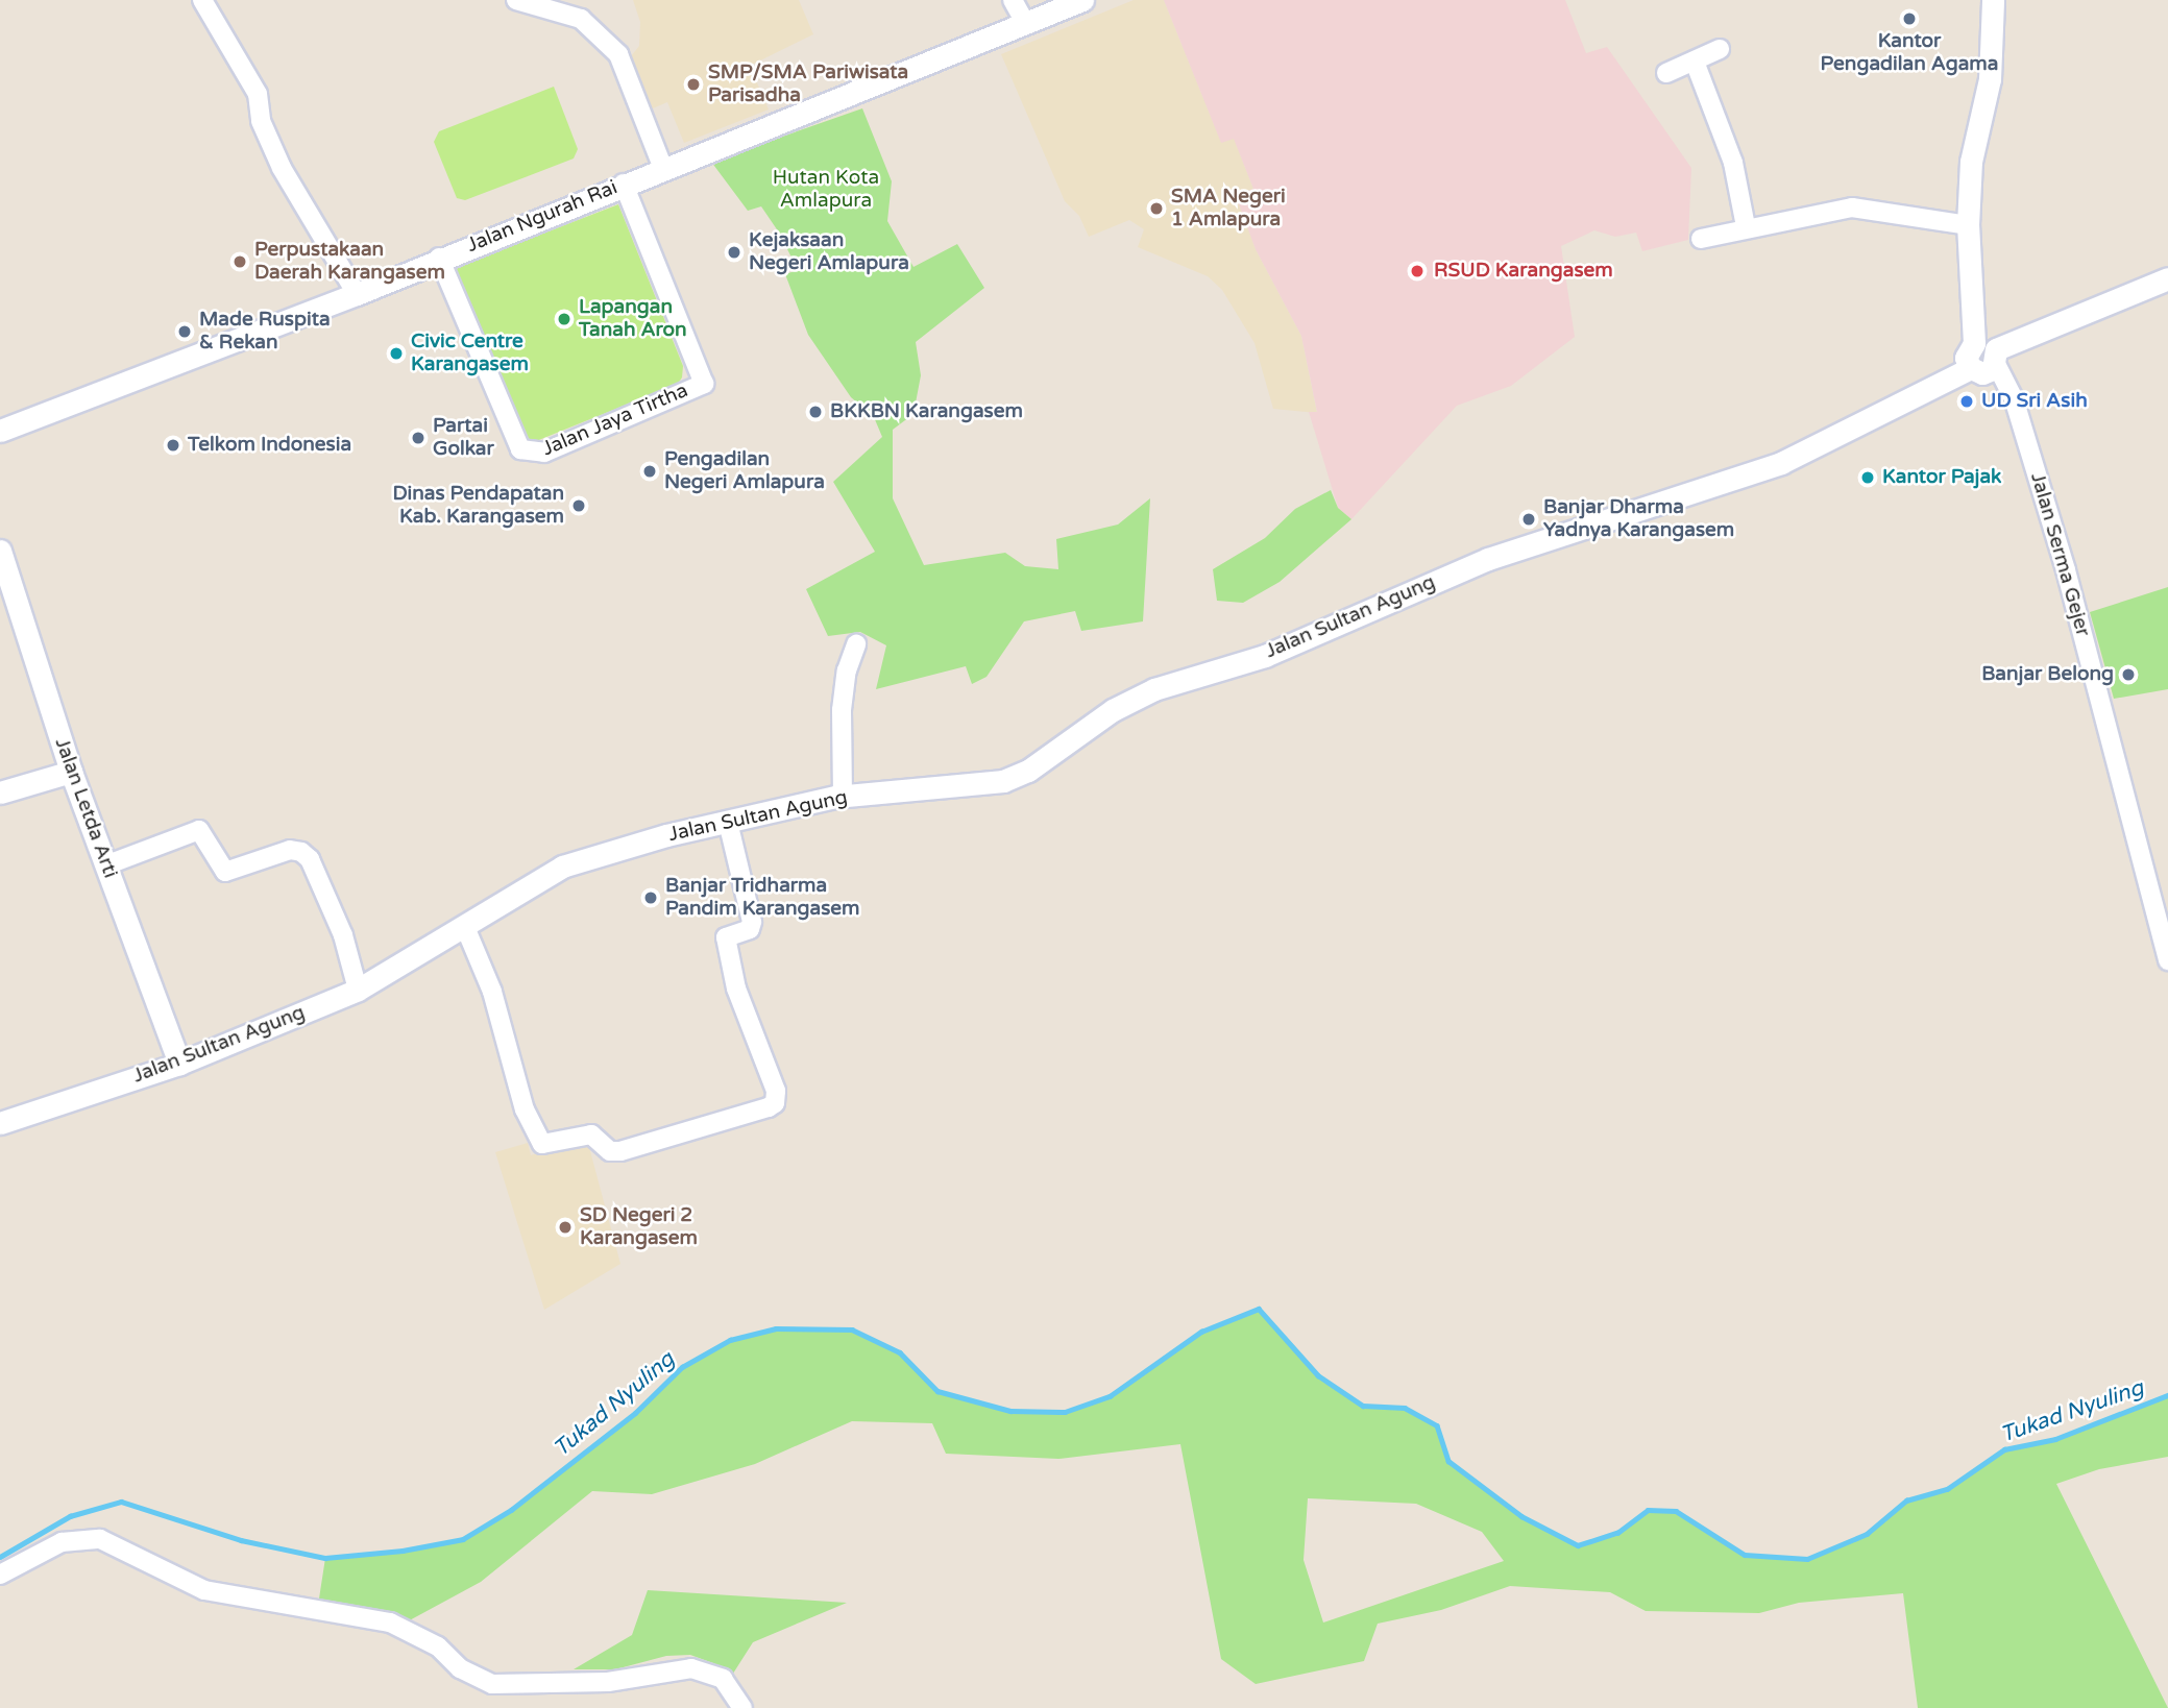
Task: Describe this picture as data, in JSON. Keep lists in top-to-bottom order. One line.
{"streets":{"street":["Jalan Ngurah Rai","Jalan Jaya Tirtha","Jalan Serma Gejer","Jalan Sultan Agung","Jalan Letda Arti"]},"crossings":[["Jalan Ngurah Rai","Jalan Jaya Tirtha"],["Jalan Serma Gejer","Jalan Sultan Agung"],["Jalan Sultan Agung","Jalan Letda Arti"]],"water":["Tukad Nyuling"],"parks":["Hutan Kota Amlapura"],"places":["Kantor Pengadilan Agama","SMP/SMA Pariwisata Parisadha","SMA Negeri 1 Amlapura","Kejaksaan Negeri Amlapura","Perpustakaan Daerah Karangasem","RSUD Karangasem","Lapangan Tanah Aron","Made Ruspita & Rekan","Civic Centre Karangasem","UD Sri Asih","BKKBN Karangasem","Partai Golkar","Telkom Indonesia","Pengadilan Negeri Amlapura","Kantor Pajak","Dinas Pendapatan Kab. Karangasem","Banjar Dharma Yadnya Karangasem","Banjar Belong","Banjar Tridharma Pandim Karangasem","SD Negeri 2 Karangasem"]}
